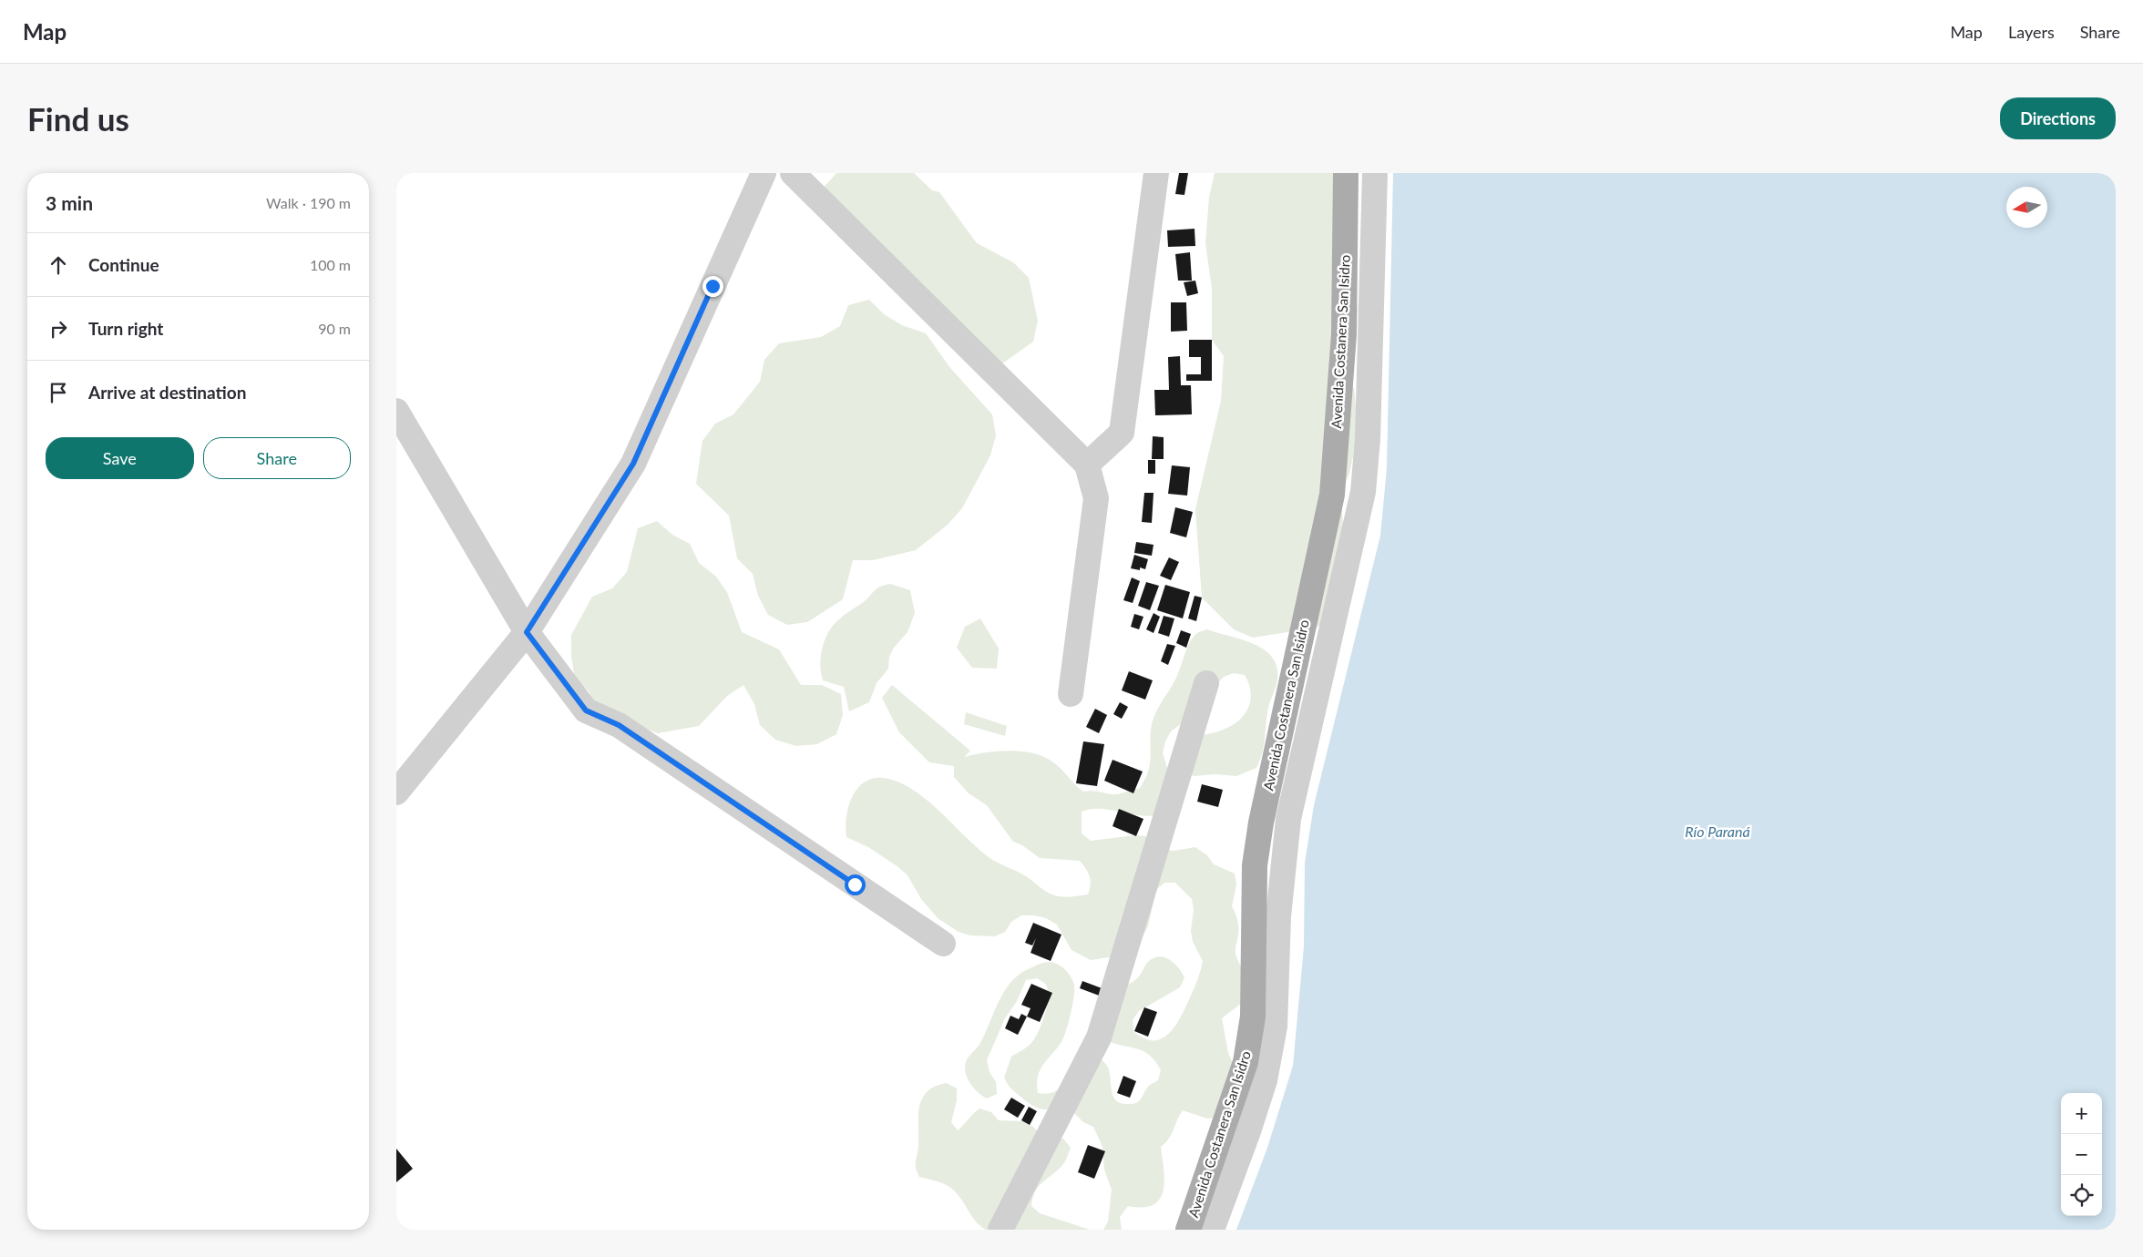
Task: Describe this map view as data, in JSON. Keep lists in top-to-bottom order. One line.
{"streets":{"main road":["Avenida Costanera San Isidro"]},"water":["Río Paraná"],"north":"left","page":{"header":"Map","nav":["Map","Layers","Share"],"buttons":["Directions",["Save","Share"]],"title":"Find us","heading":["3 min","Walk · 190 m"],"list":[["Continue","100 m"],["Turn right","90 m"],"Arrive at destination"],"map_buttons":["+","−"]}}
